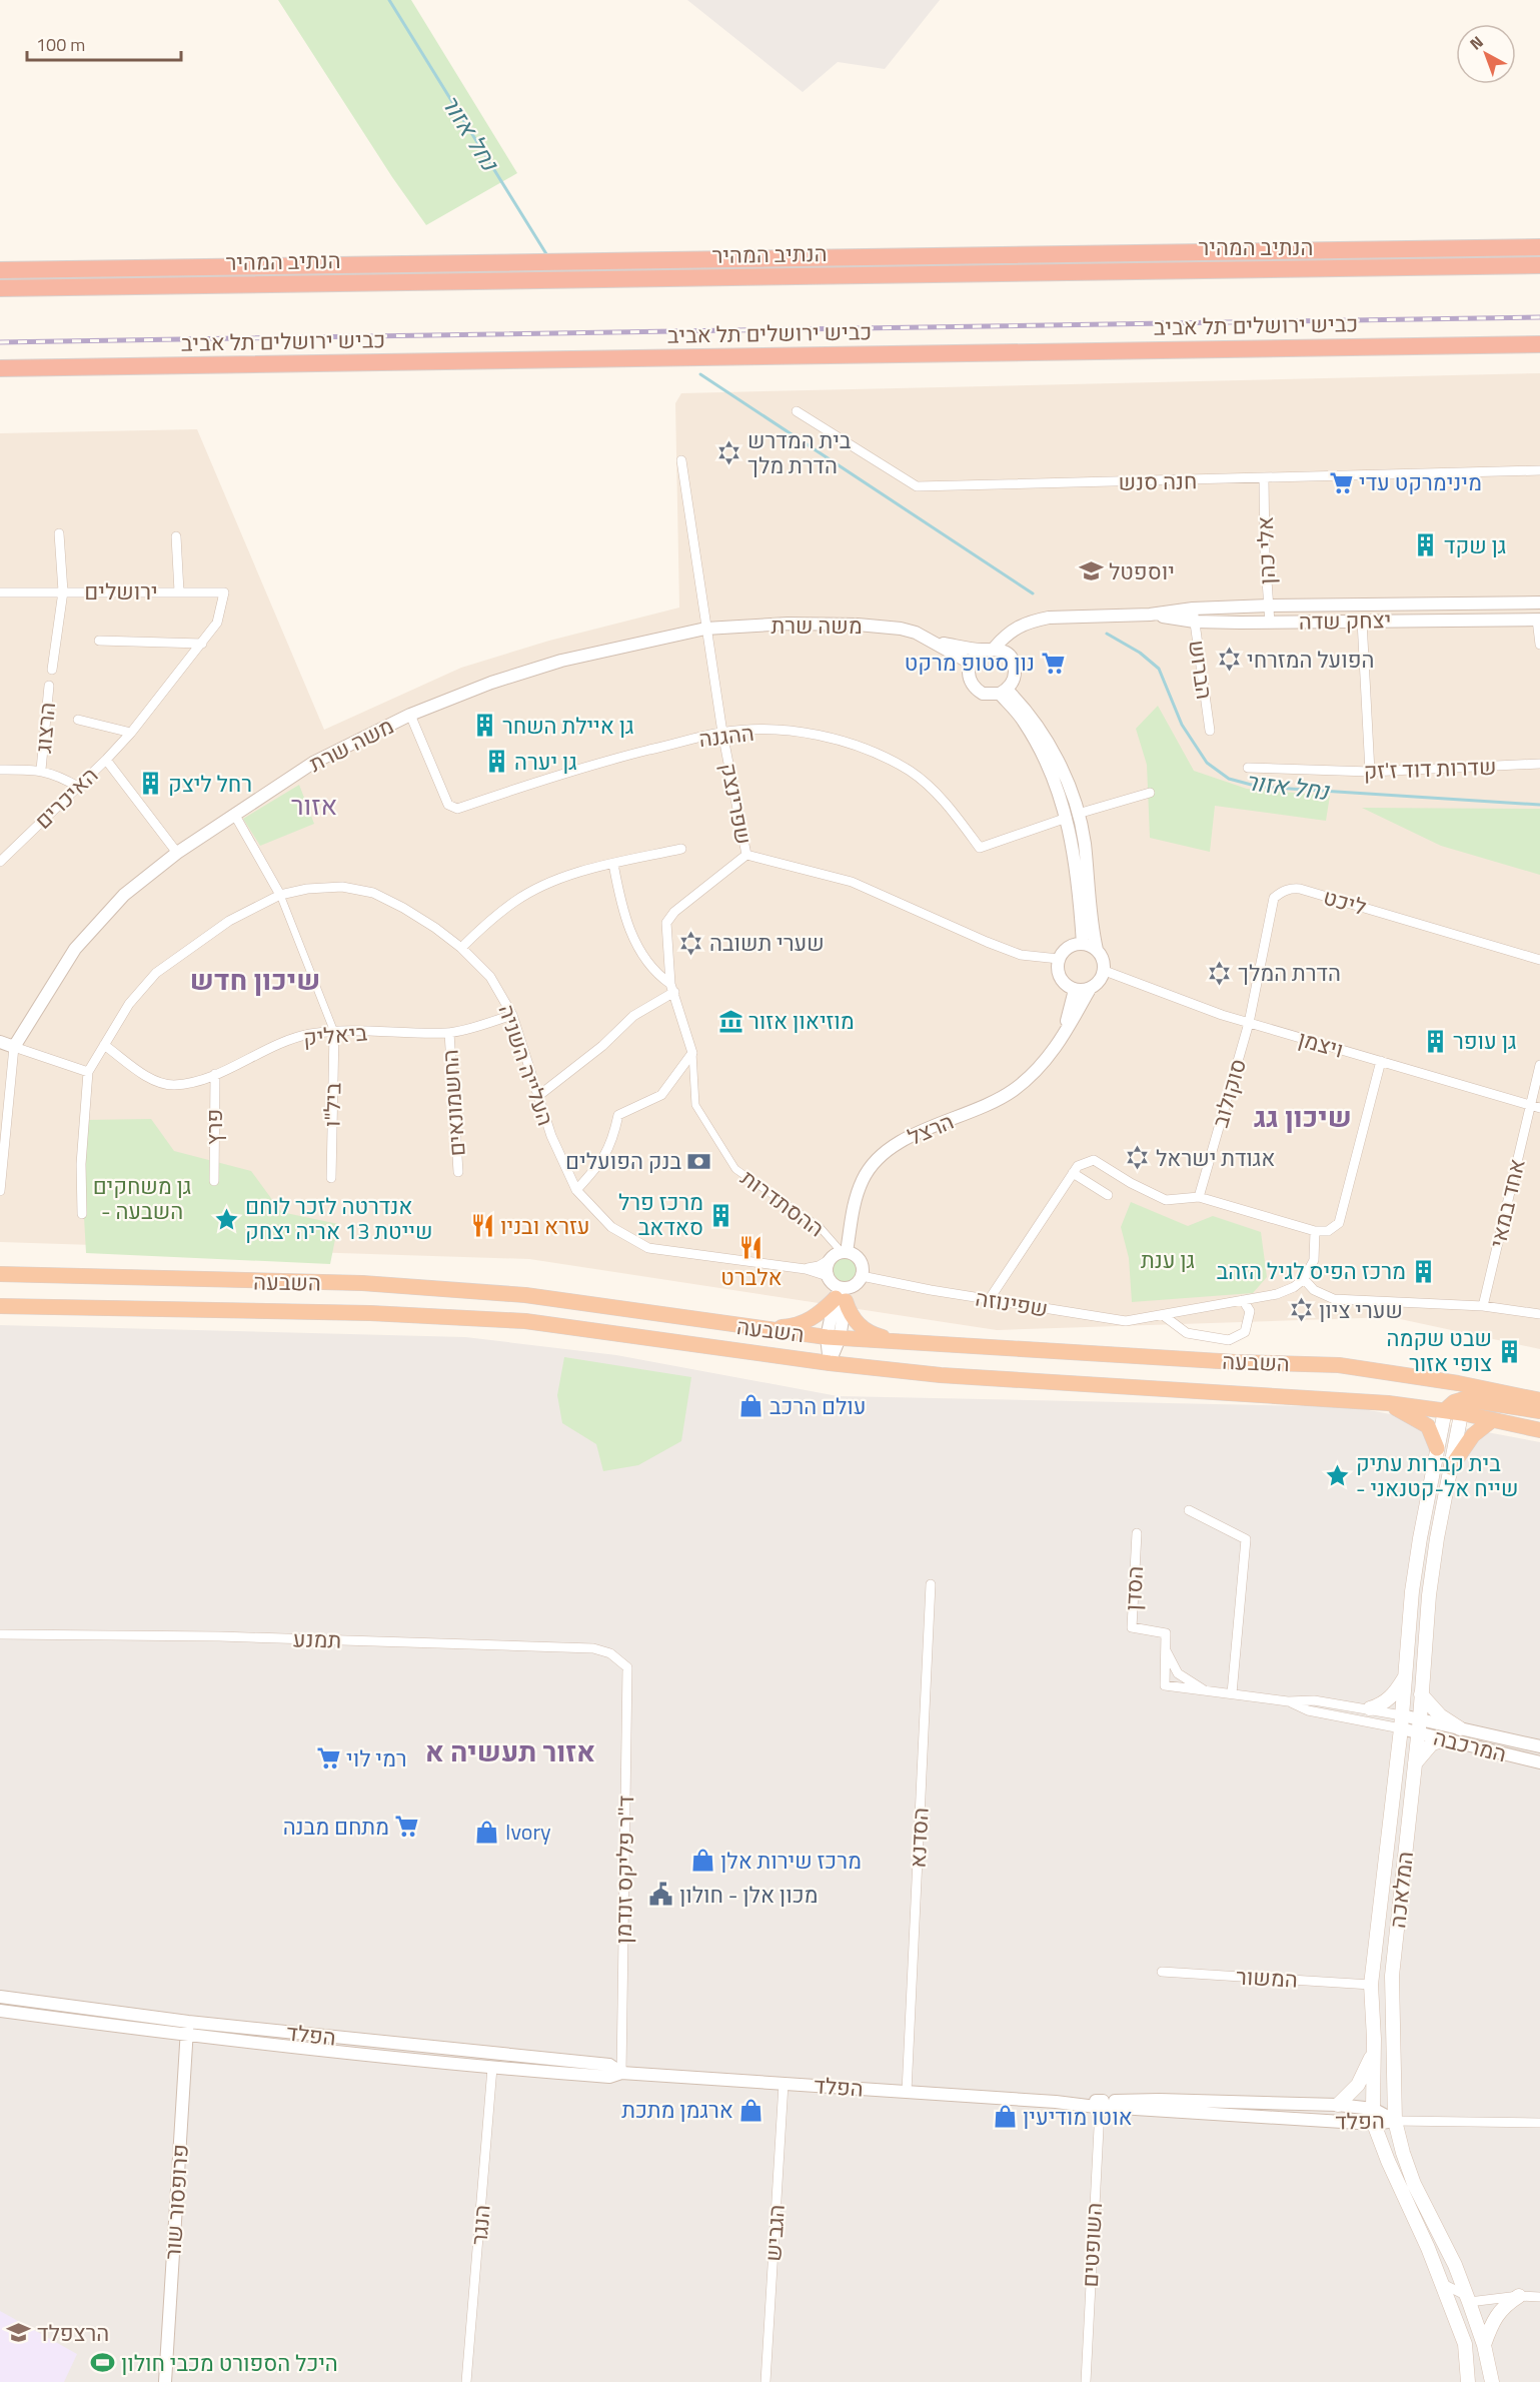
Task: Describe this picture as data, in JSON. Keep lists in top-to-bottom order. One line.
{"streets":{"highway":["הנתיב המהיר","כביש ירושלים תל אביב","השבעה"],"main road":["המלאכה"],"street":["חנה סנש","אלי כהן","ירושלים","יצחק שדה","משה שרת","הברוש","הרצוג","ההגנה","שדרות דוד ז'זק","האיכרים","שפרינצק","ליכט","ביאליק","ויצמן","העלייה השניה","סוקולוב","החשמונאים","ביל\"ו","פרץ","הרצל","ההסתדרות","אחד במאי","שפינוזה","הסדן","תמנע","המרכבה","הסדנא","ד''ר פליקס זנדמן","המשור","הפלד","פרופסור שור","הנגר","הגביש","השופטים"]},"crossings":[["חנה סנש","אלי כהן"],["אלי כהן","יצחק שדה"],["ירושלים","האיכרים"],["יצחק שדה","משה שרת"],["יצחק שדה","הברוש"],["משה שרת","ההגנה"],["משה שרת","שפרינצק"],["הרצוג","האיכרים"],["ההגנה","שפרינצק"],["שפרינצק","ויצמן"],["שפרינצק","הרצל"],["שפרינצק","ההסתדרות"],["ליכט","ויצמן"],["ליכט","סוקולוב"],["ביאליק","העלייה השניה"],["ביאליק","החשמונאים"],["ביאליק","ביל\"ו"],["ביאליק","פרץ"],["ויצמן","סוקולוב"],["ויצמן","הרצל"],["ויצמן","אחד במאי"],["העלייה השניה","הרצל"],["העלייה השניה","ההסתדרות"],["העלייה השניה","שפינוזה"],["הרצל","ההסתדרות"],["הרצל","שפינוזה"],["ההסתדרות","שפינוזה"],["השבעה","המלאכה"],["הסדן","המרכבה"],["הסדן","המלאכה"],["תמנע","ד''ר פליקס זנדמן"],["המרכבה","המלאכה"],["הסדנא","הפלד"],["ד''ר פליקס זנדמן","הפלד"],["המלאכה","המשור"],["המלאכה","הפלד"],["הפלד","פרופסור שור"],["הפלד","הנגר"],["הפלד","הגביש"],["הפלד","השופטים"]],"districts":["אזור","שיכון חדש","שיכון גג","אזור תעשיה א"],"water":["נחל אזור"],"parks":["גן משחקים - השבעה","גן ענת"],"places":{"synagogue":["בית המדרש הדרת מלך","הפועל המזרחי","שערי תשובה","הדרת המלך","אגודת ישראל","שערי ציון"],"supermarket":["מינימרקט עדי","נון סטופ מרקט","רמי לוי","מתחם מבנה"],"building":["גן שקד","גן איילת השחר","גן יערה","רחל ליצק","גן עופר","מרכז פרל סאדאב","מרכז הפיס לגיל הזהב","שבט שקמה צופי אזור"],"school or university":["יוספטל","הרצפלד"],"museum":["מוזיאון אזור"],"bank":["בנק הפועלים"],"place":["אנדרטה לזכר לוחם שייטת 13 אריה יצחק","בית קברות עתיק - שייח אל-קטנאני"],"restaurant":["עזרא ובניו","אלברט"],"shop":["עולם הרכב","Ivory","מרכז שירות אלן","ארגמן מתכת","אוטו מודיעין"],"public building":["מכון אלן - חולון"],"sports":["היכל הספורט מכבי חולון"]},"scale_bar":"100 m","north":"top left"}
